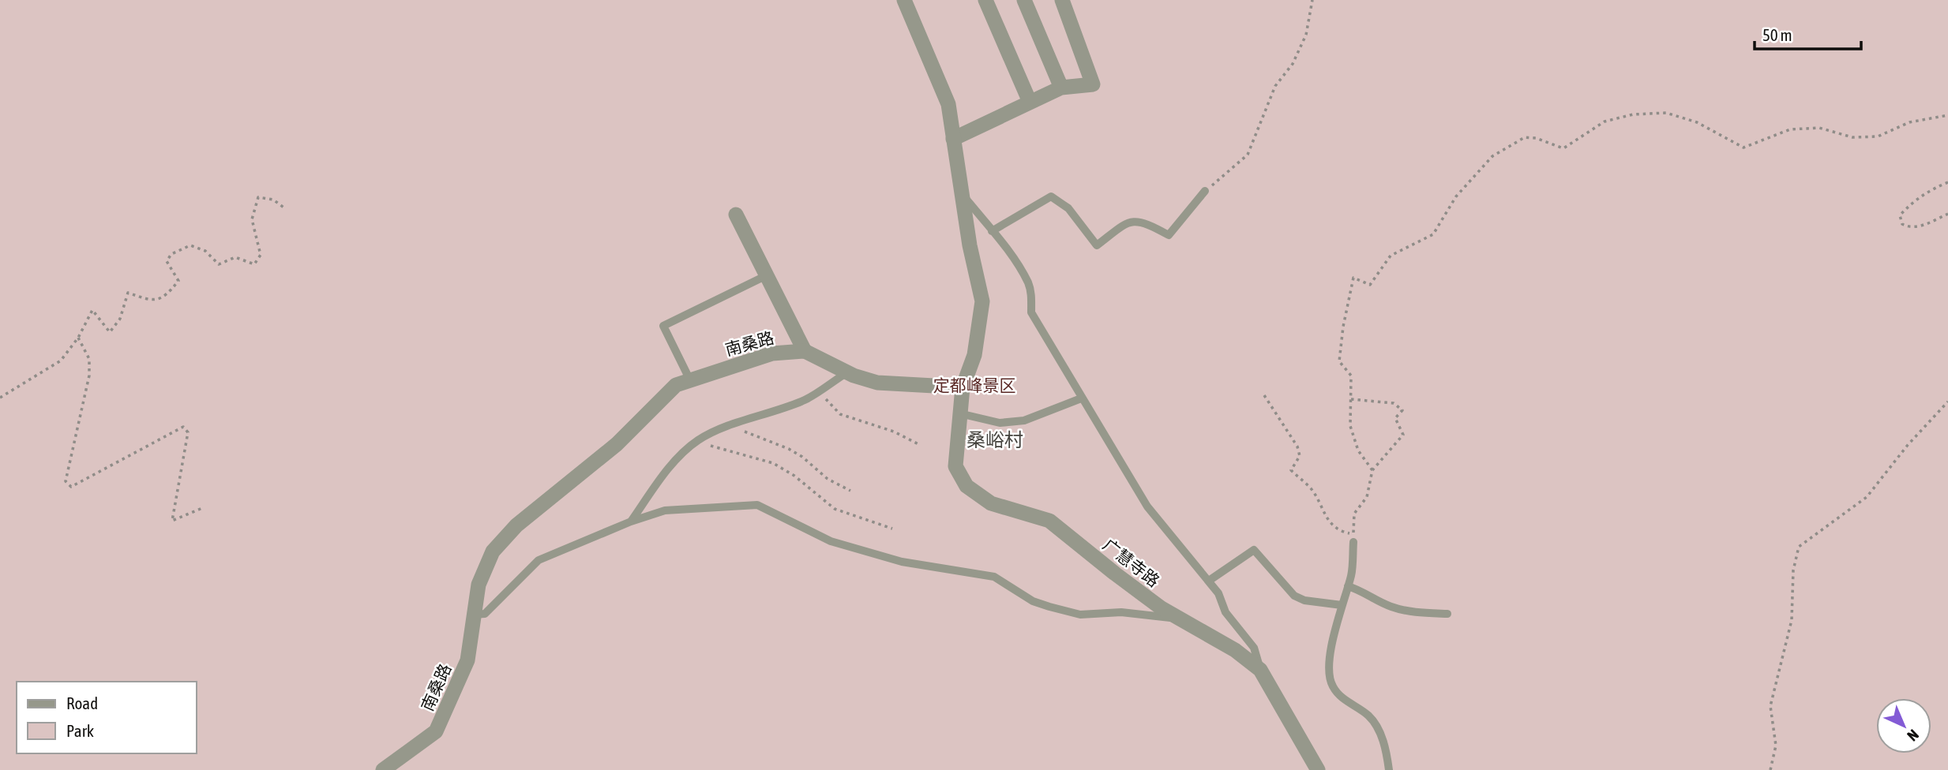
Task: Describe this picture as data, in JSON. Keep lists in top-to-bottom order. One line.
{"streets":{"street":["南桑路","广慧寺路"]},"districts":["桑峪村"],"parks":["定都峰景区"],"legend":["Road","Park"],"scale_bar":"50 m","north":"bottom right"}
